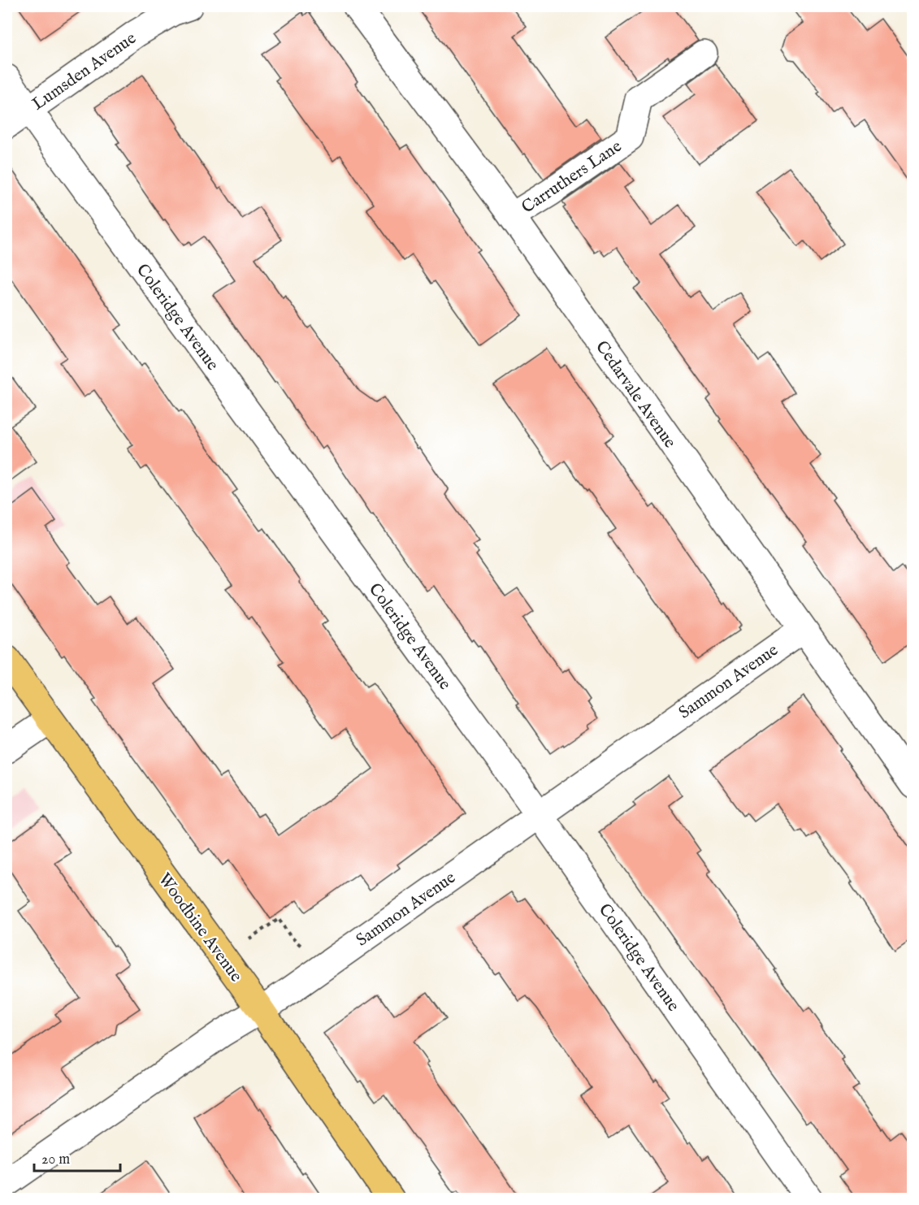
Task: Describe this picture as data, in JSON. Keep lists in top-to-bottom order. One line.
{"streets":{"main road":["Woodbine Avenue"],"street":["Lumsden Avenue","Carruthers Lane","Coleridge Avenue","Cedarvale Avenue","Sammon Avenue"]},"crossings":[["Lumsden Avenue","Coleridge Avenue"],["Carruthers Lane","Cedarvale Avenue"],["Coleridge Avenue","Sammon Avenue"],["Cedarvale Avenue","Sammon Avenue"],["Sammon Avenue","Woodbine Avenue"]],"scale_bar":"20 m"}
